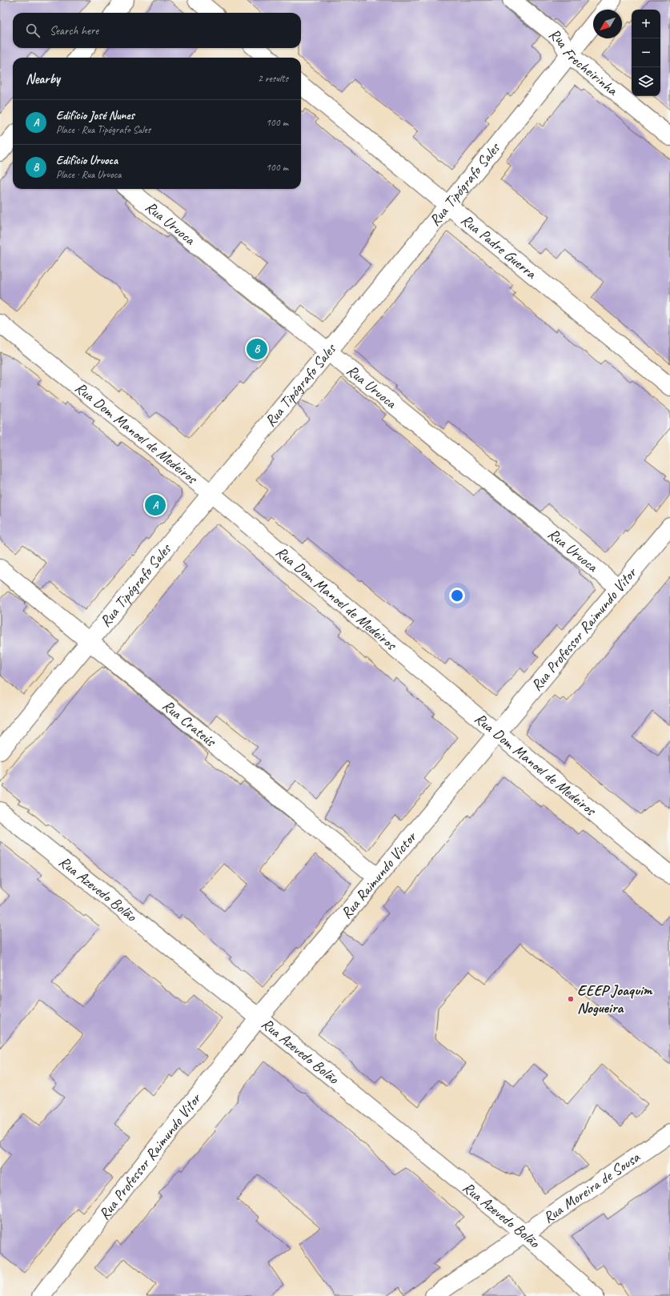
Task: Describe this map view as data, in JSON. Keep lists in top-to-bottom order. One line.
{"streets":{"street":["Rua Frecheirinha","Rua Tipógrafo Sales","Rua Uruoca","Rua Padre Guerra","Rua Dom Manoel de Medeiros","Rua Professor Raimundo Vitor","Rua Crateús","Rua Raimundo Victor","Rua Azevedo Bolão","Rua Moreira de Sousa"]},"crossings":[["Rua Frecheirinha","Rua Tipógrafo Sales"],["Rua Tipógrafo Sales","Rua Uruoca"],["Rua Tipógrafo Sales","Rua Padre Guerra"],["Rua Tipógrafo Sales","Rua Dom Manoel de Medeiros"],["Rua Tipógrafo Sales","Rua Crateús"],["Rua Uruoca","Rua Professor Raimundo Vitor"],["Rua Dom Manoel de Medeiros","Rua Professor Raimundo Vitor"],["Rua Dom Manoel de Medeiros","Rua Raimundo Victor"],["Rua Professor Raimundo Vitor","Rua Raimundo Victor"],["Rua Professor Raimundo Vitor","Rua Azevedo Bolão"],["Rua Crateús","Rua Raimundo Victor"],["Rua Raimundo Victor","Rua Azevedo Bolão"],["Rua Azevedo Bolão","Rua Moreira de Sousa"]],"places":["EEEP Joaquim Nogueira"],"north":"bottom left","page":{"map_buttons":["+","−"],"search":"Search here","heading":["Nearby","2 results"],"list":[{"mark":"A","name":"Edifício José Nunes","note":"Place · Rua Tipógrafo Sales","value":"100 m"},{"mark":"B","name":"Edifício Uruoca","note":"Place · Rua Uruoca","value":"100 m"}],"pins":["B","A"]}}
